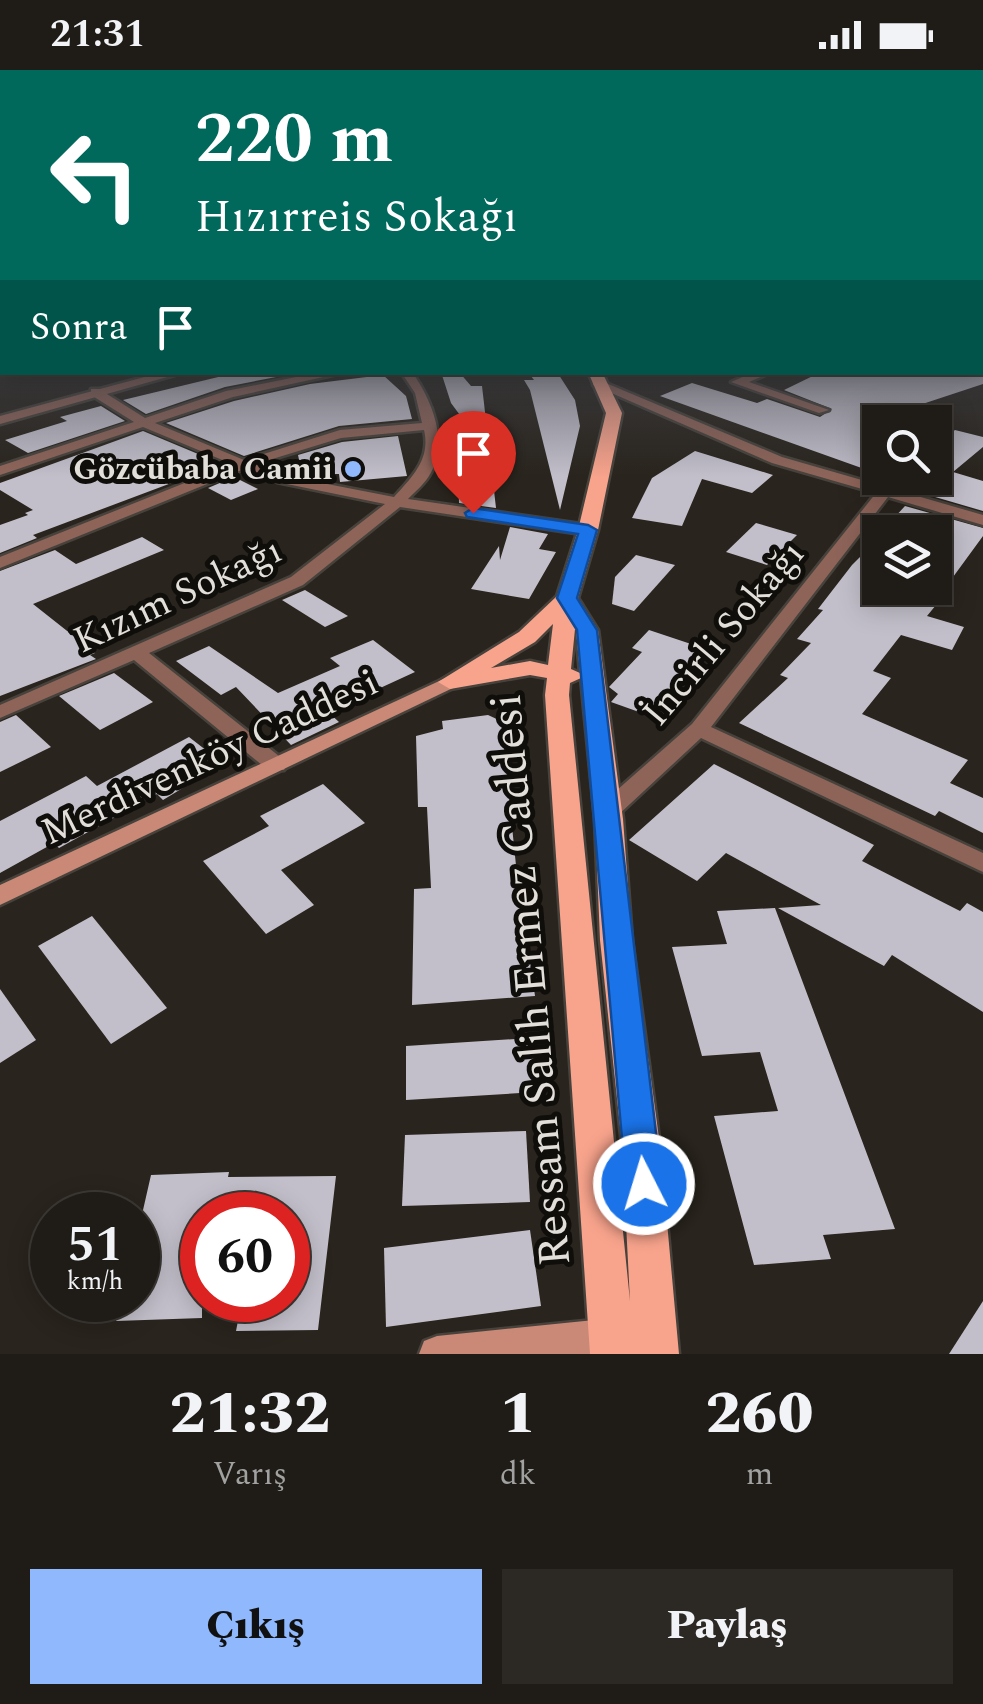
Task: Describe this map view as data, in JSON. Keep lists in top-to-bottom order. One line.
{"streets":{"main road":["Merdivenköy Caddesi","Ressam Salih Ermez Caddesi"],"street":["Kızım Sokağı","İncirli Sokağı"]},"places":["Gözcübaba Camii"],"page":{"status":"21:31","turn":["220 m","Hızırreis Sokağı"],"then":"Sonra","speed":"51 km/h","limit":"60","eta":["21:32","Varış","1","dk","260","m"],"buttons":["Çıkış","Paylaş"]}}
